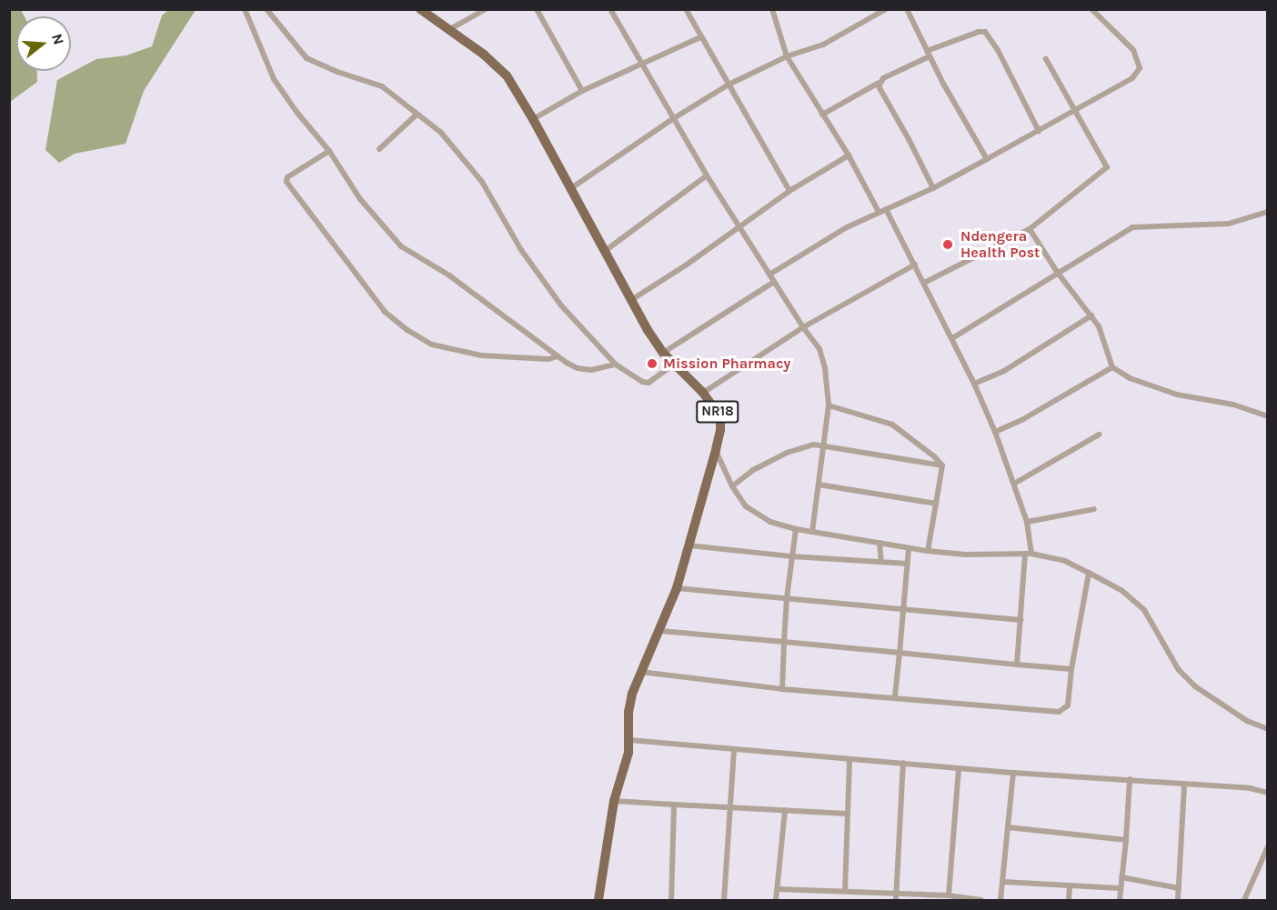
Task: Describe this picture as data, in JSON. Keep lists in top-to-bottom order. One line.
{"streets":{"main road":["NR18"]},"places":["Ndengera Health Post","Mission Pharmacy"],"north":"right"}
